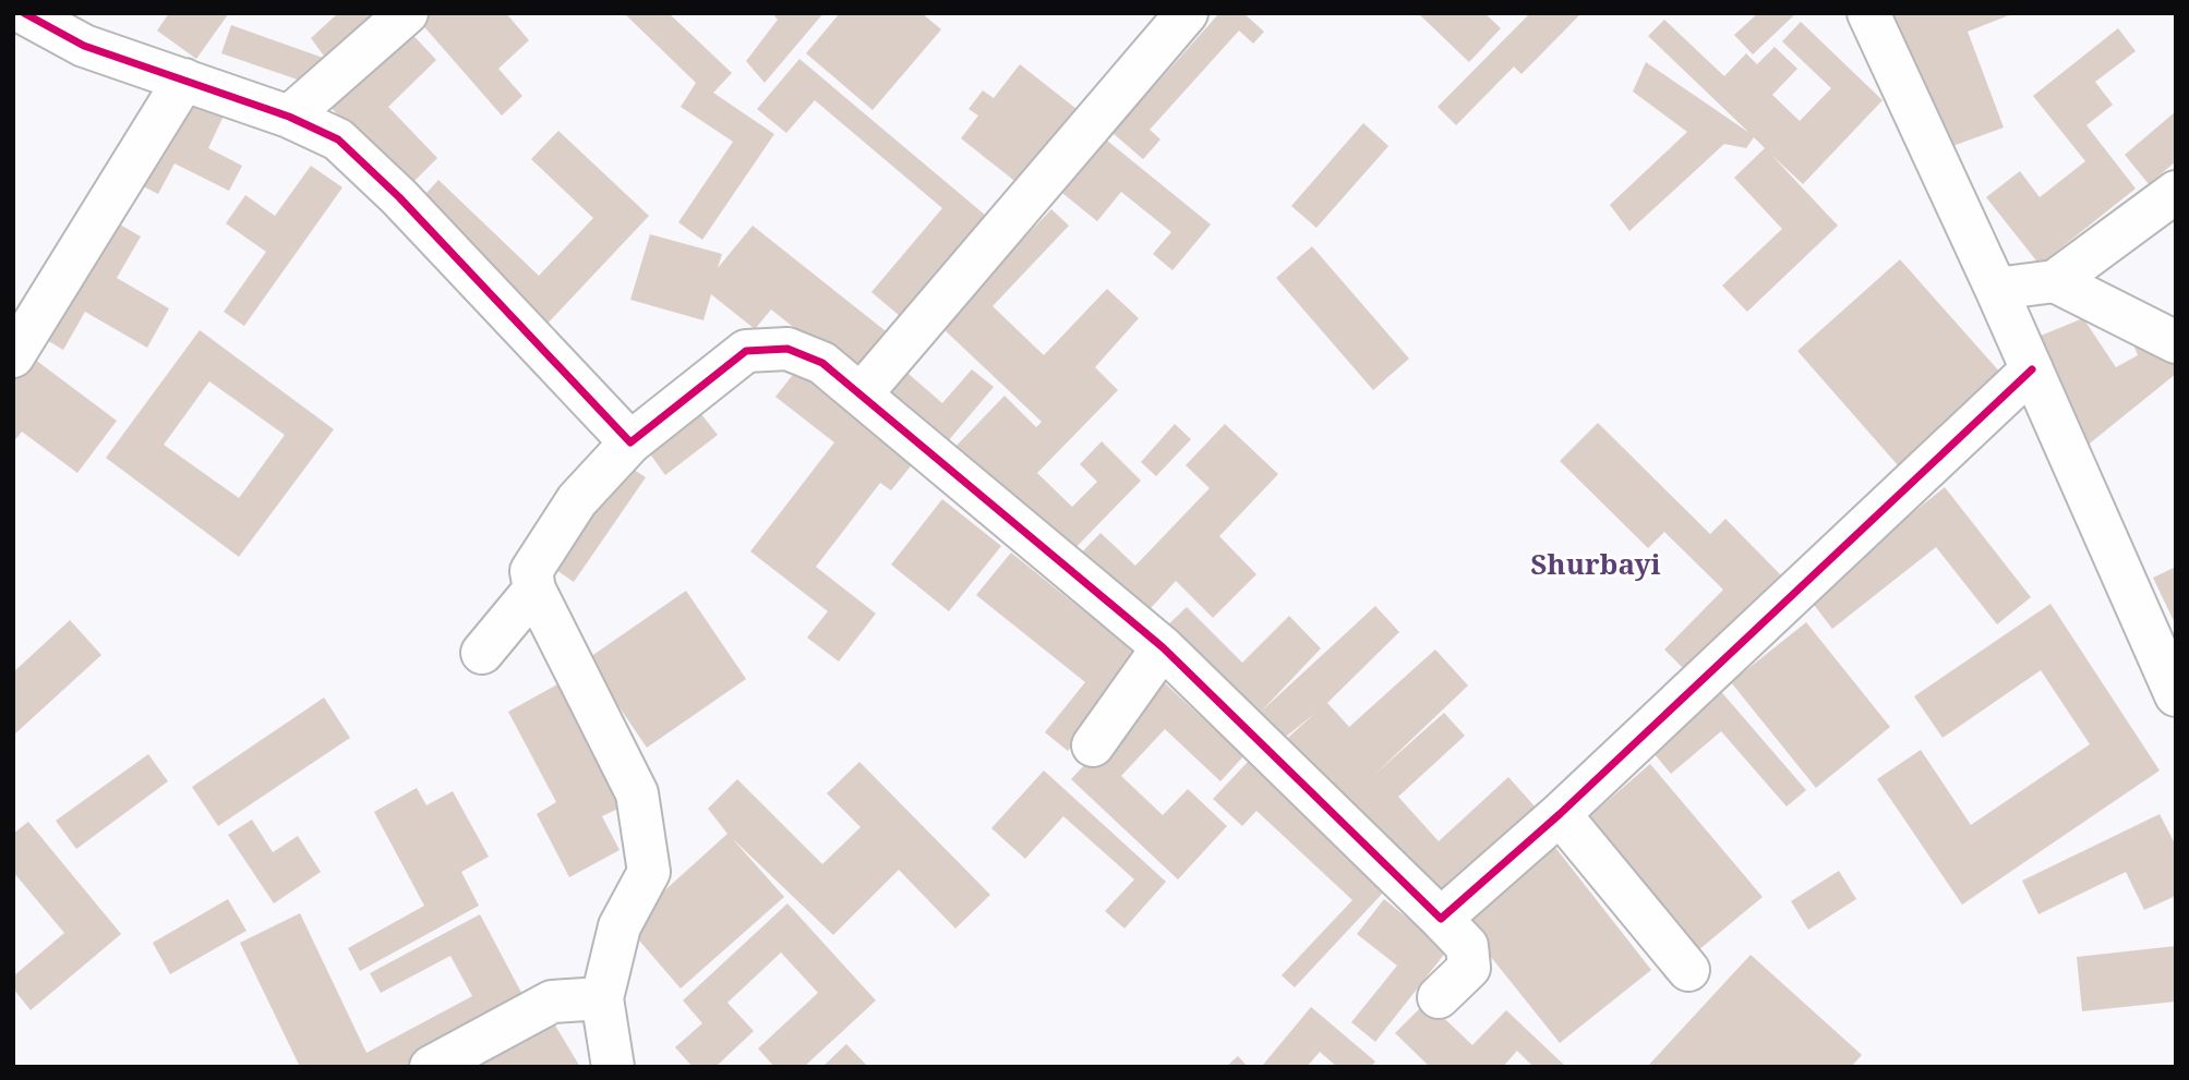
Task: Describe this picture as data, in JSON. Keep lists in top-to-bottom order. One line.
{"districts":["Shurbayi"]}
